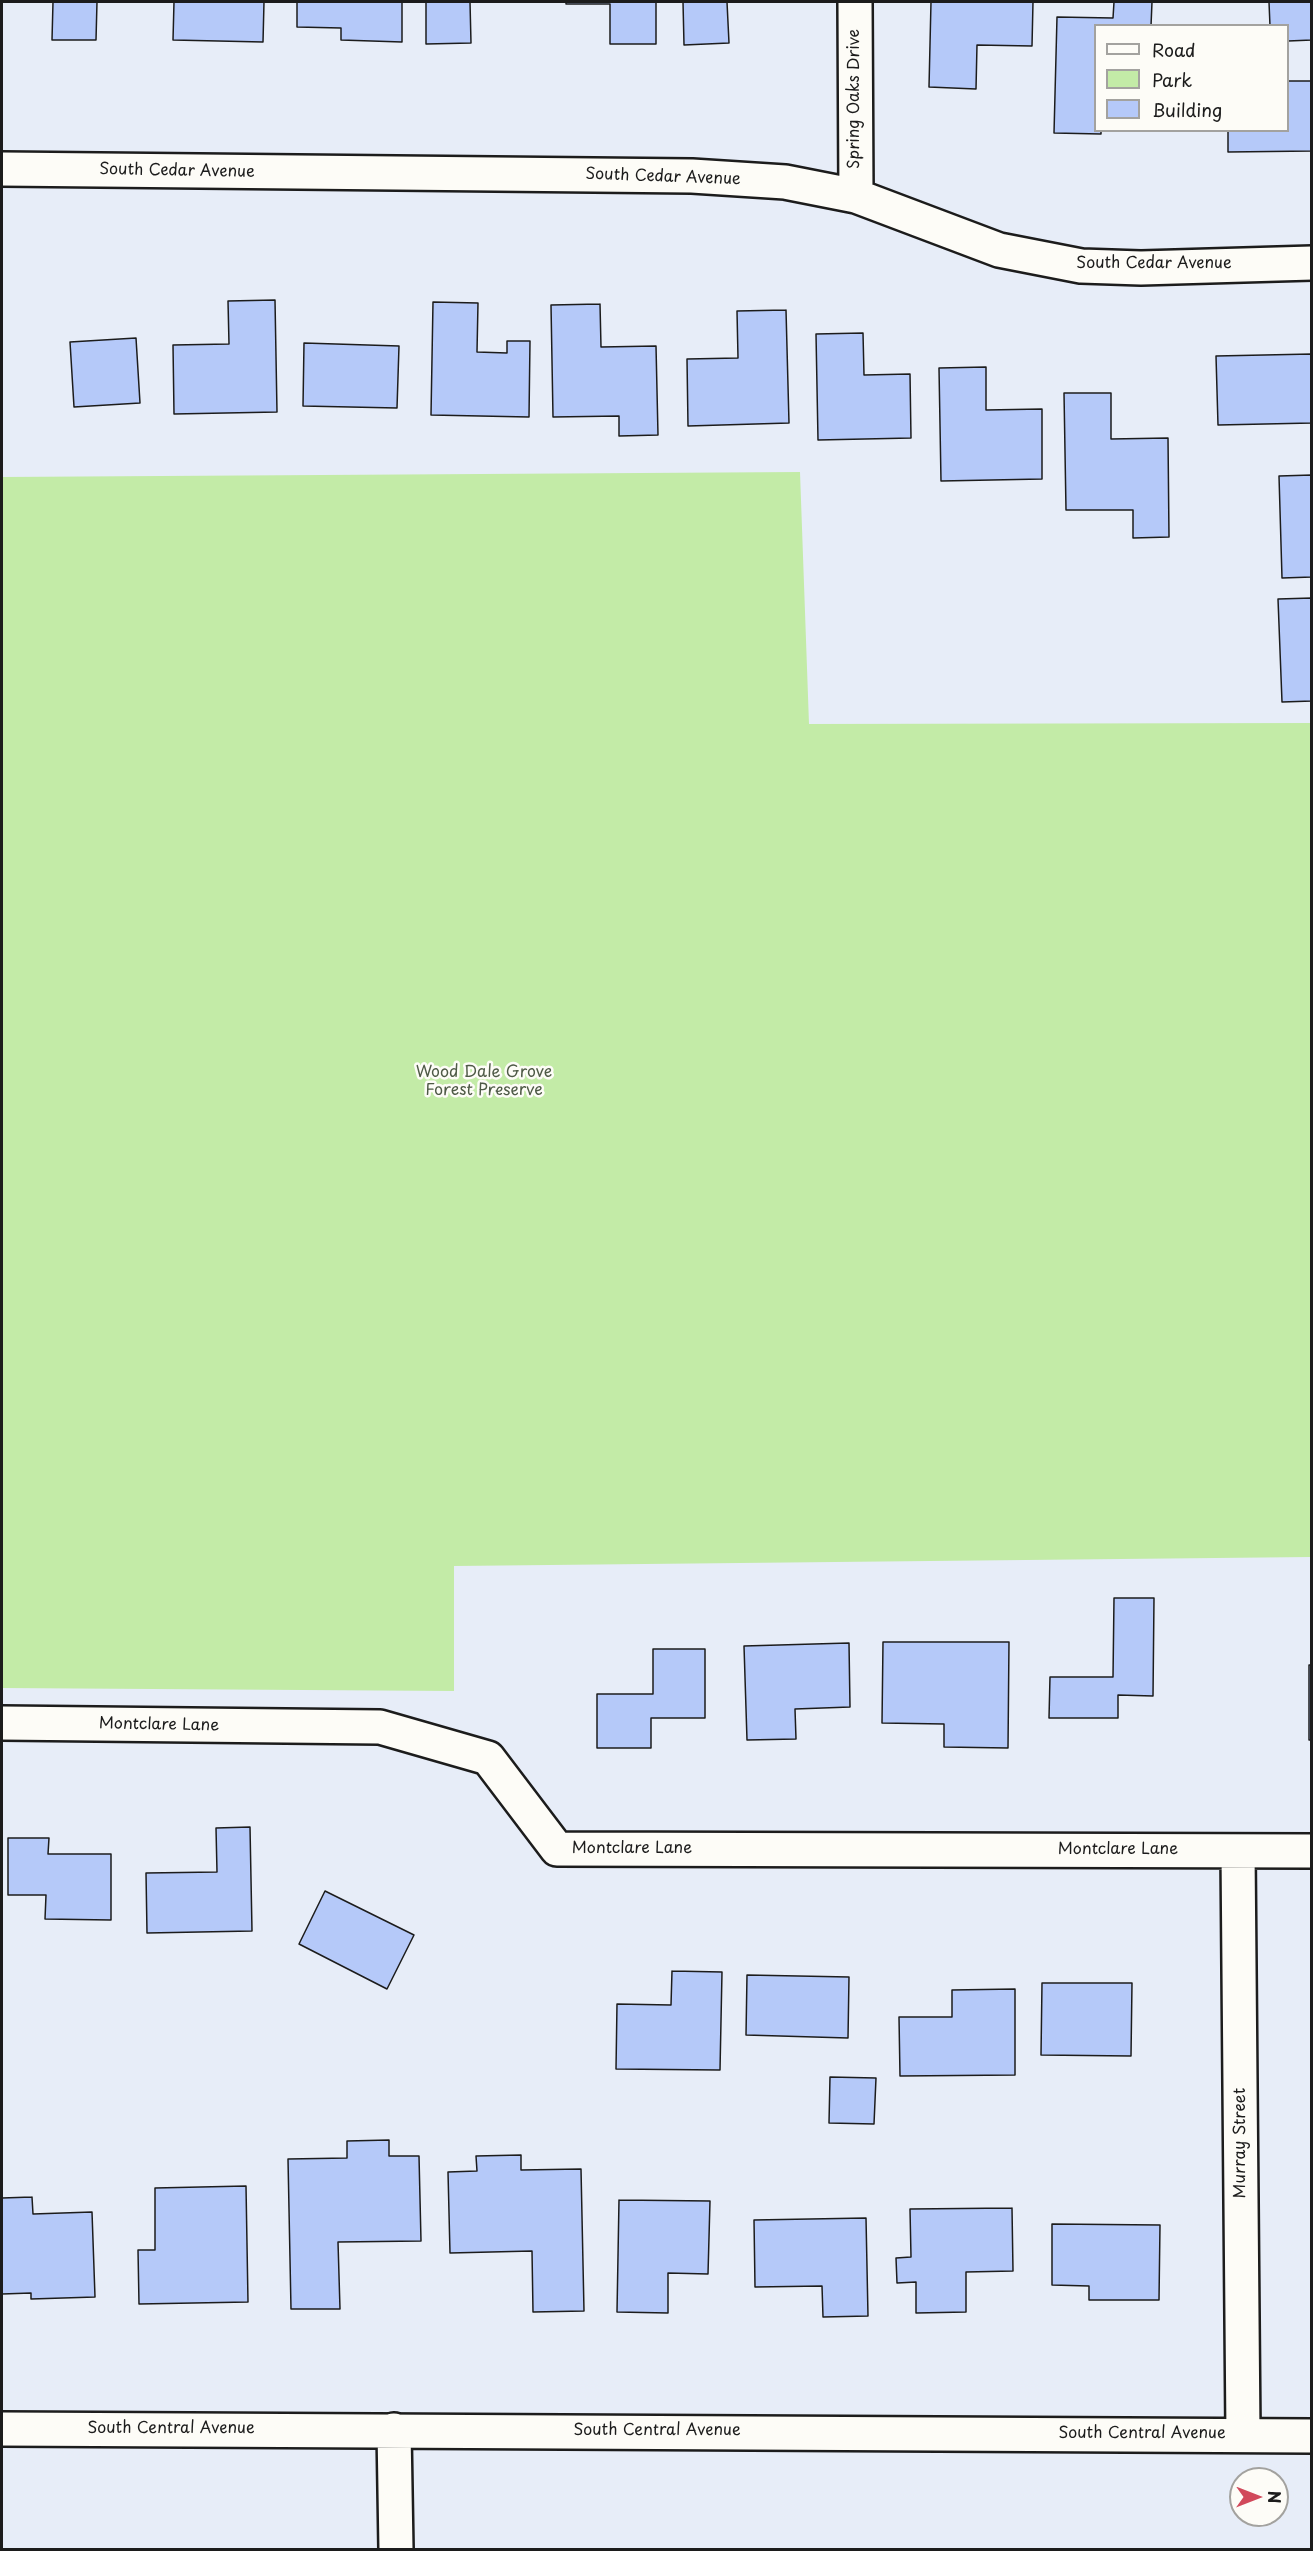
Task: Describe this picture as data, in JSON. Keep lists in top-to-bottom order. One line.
{"streets":{"street":["Spring Oaks Drive","South Cedar Avenue","Montclare Lane","Murray Street","South Central Avenue"]},"crossings":[["Spring Oaks Drive","South Cedar Avenue"],["Montclare Lane","Murray Street"],["Murray Street","South Central Avenue"]],"parks":["Wood Dale Grove Forest Preserve"],"legend":["Road","Park","Building"],"north":"right"}
